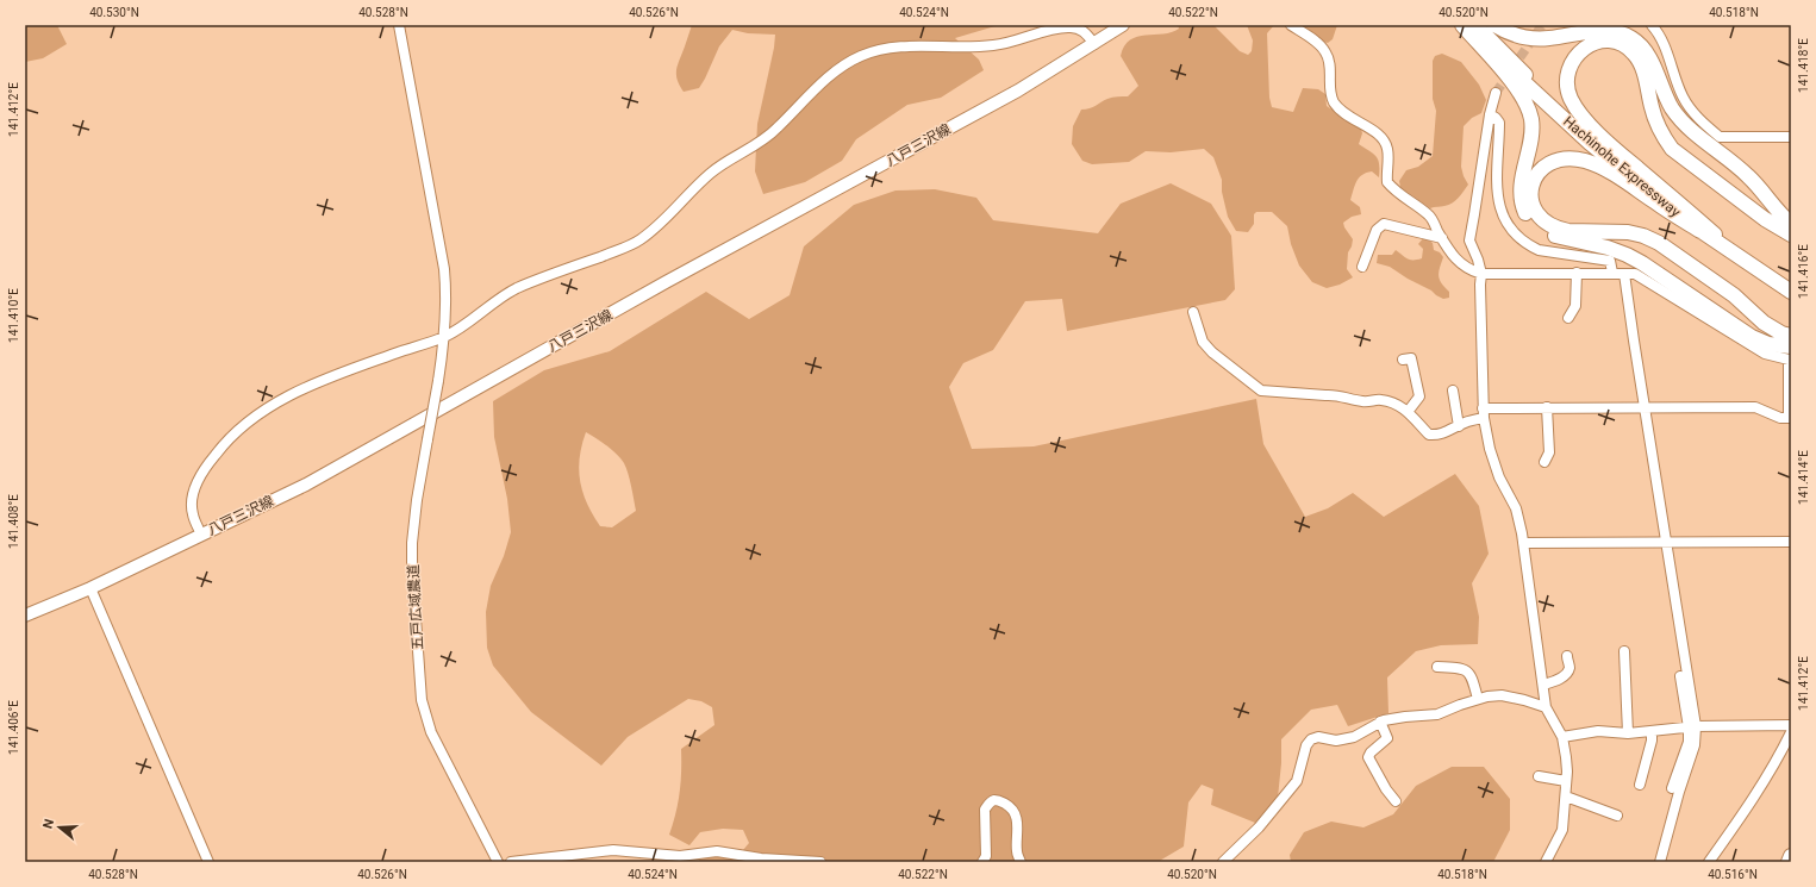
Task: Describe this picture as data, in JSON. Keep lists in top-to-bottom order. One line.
{"streets":{"highway":["Hachinohe Expressway"],"main road":["八戸三沢線"],"street":["五戸広域農道"]},"north":"left","coordinates":["40.530°N","40.528°N","40.526°N","40.524°N","40.522°N","40.520°N","40.518°N","141.418°E","141.412°E","141.416°E","141.410°E","141.414°E","141.408°E","141.406°E","40.516°N"]}
